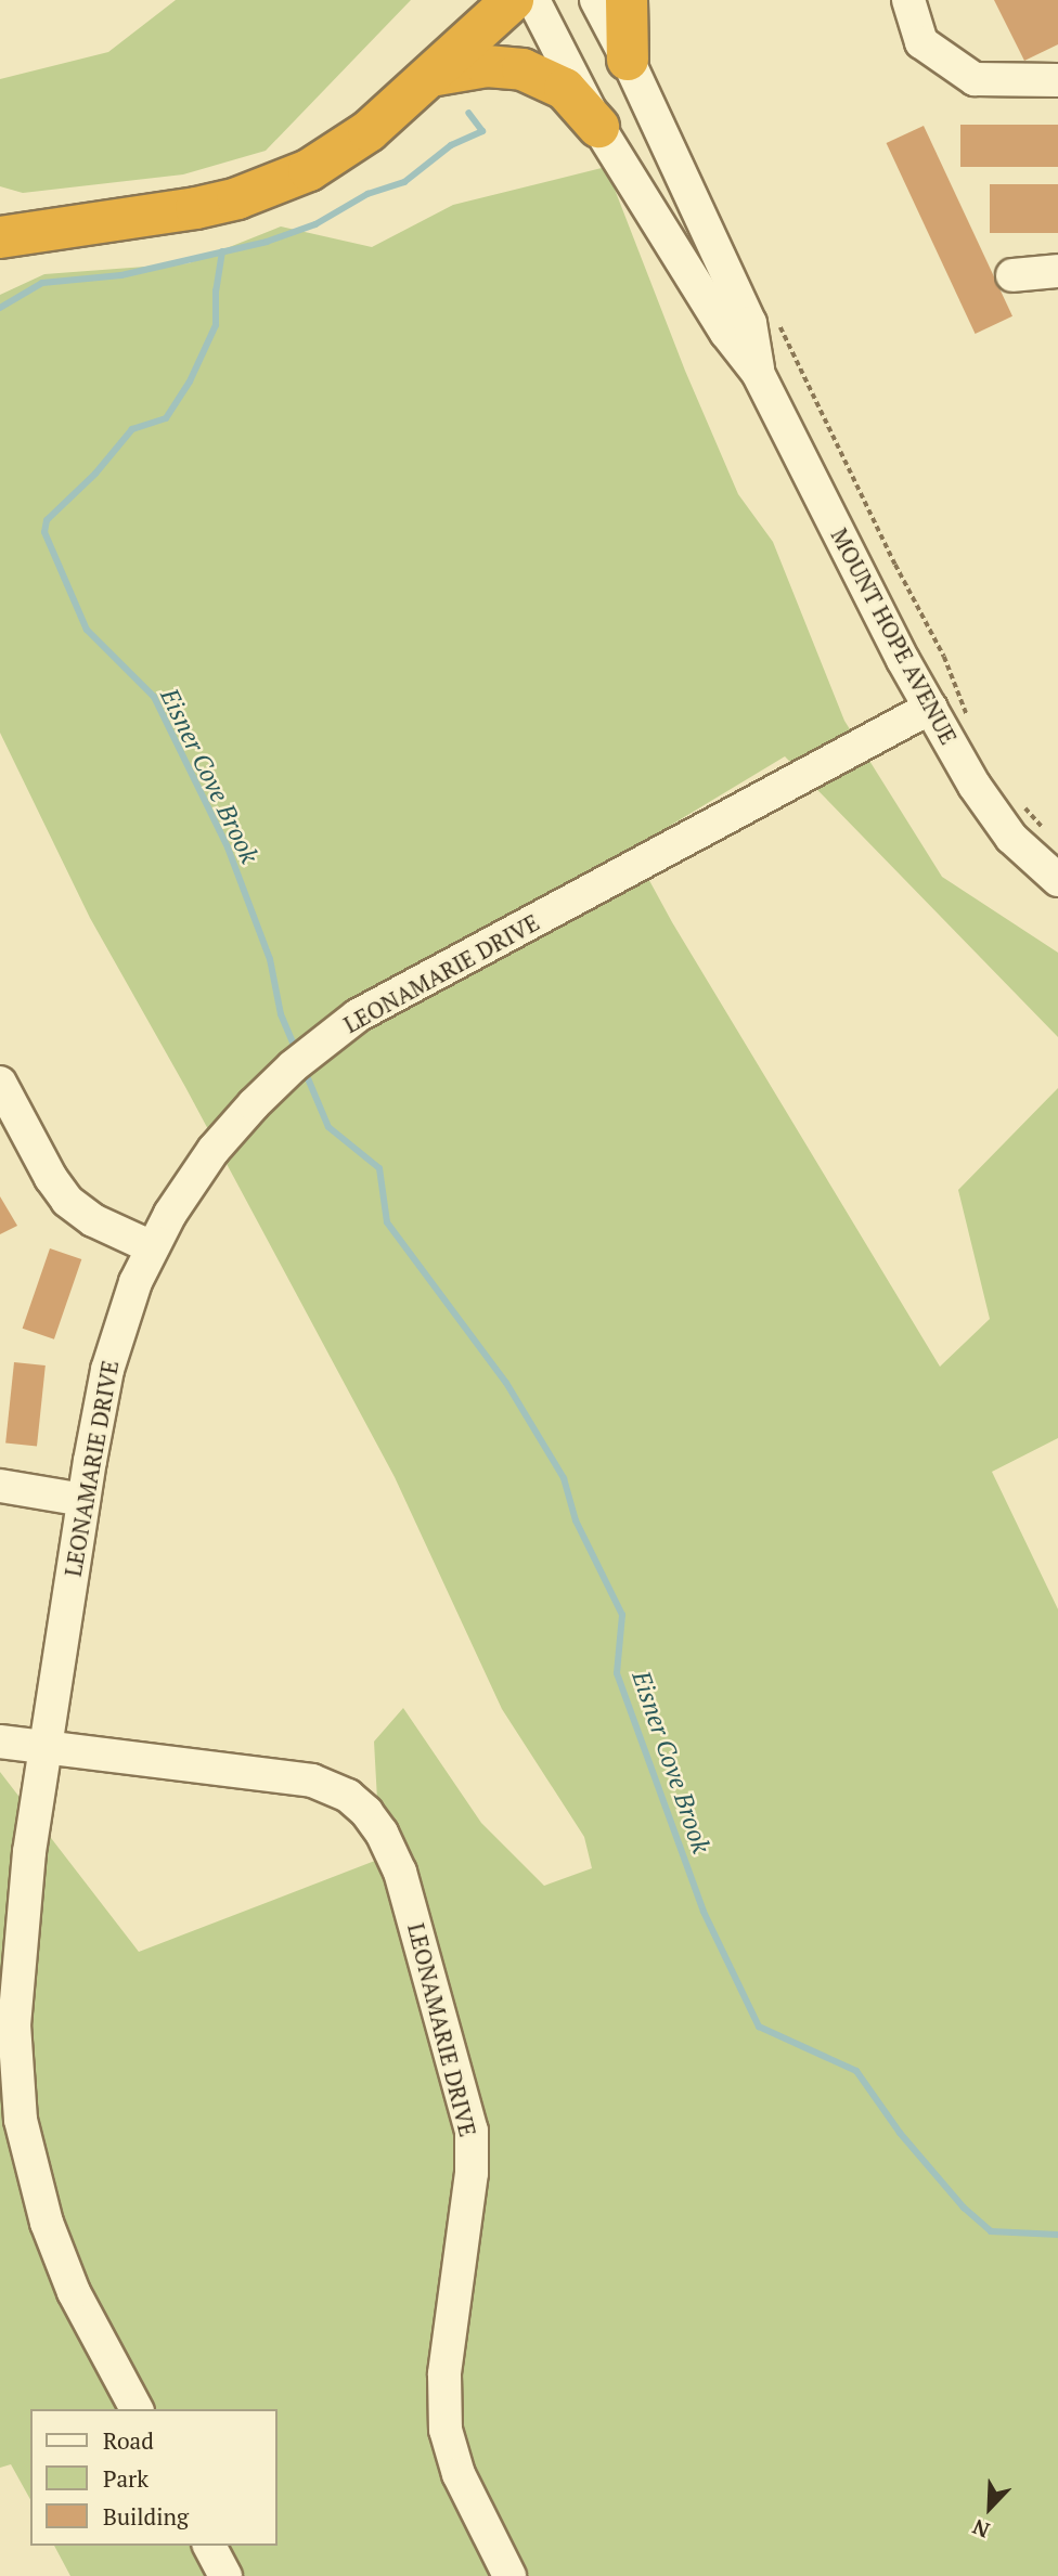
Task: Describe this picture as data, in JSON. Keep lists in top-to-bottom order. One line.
{"streets":{"street":["MOUNT HOPE AVENUE","LEONAMARIE DRIVE"]},"crossings":[["MOUNT HOPE AVENUE","LEONAMARIE DRIVE"]],"water":["Eisner Cove Brook"],"legend":["Road","Park","Building"],"north":"bottom left"}
